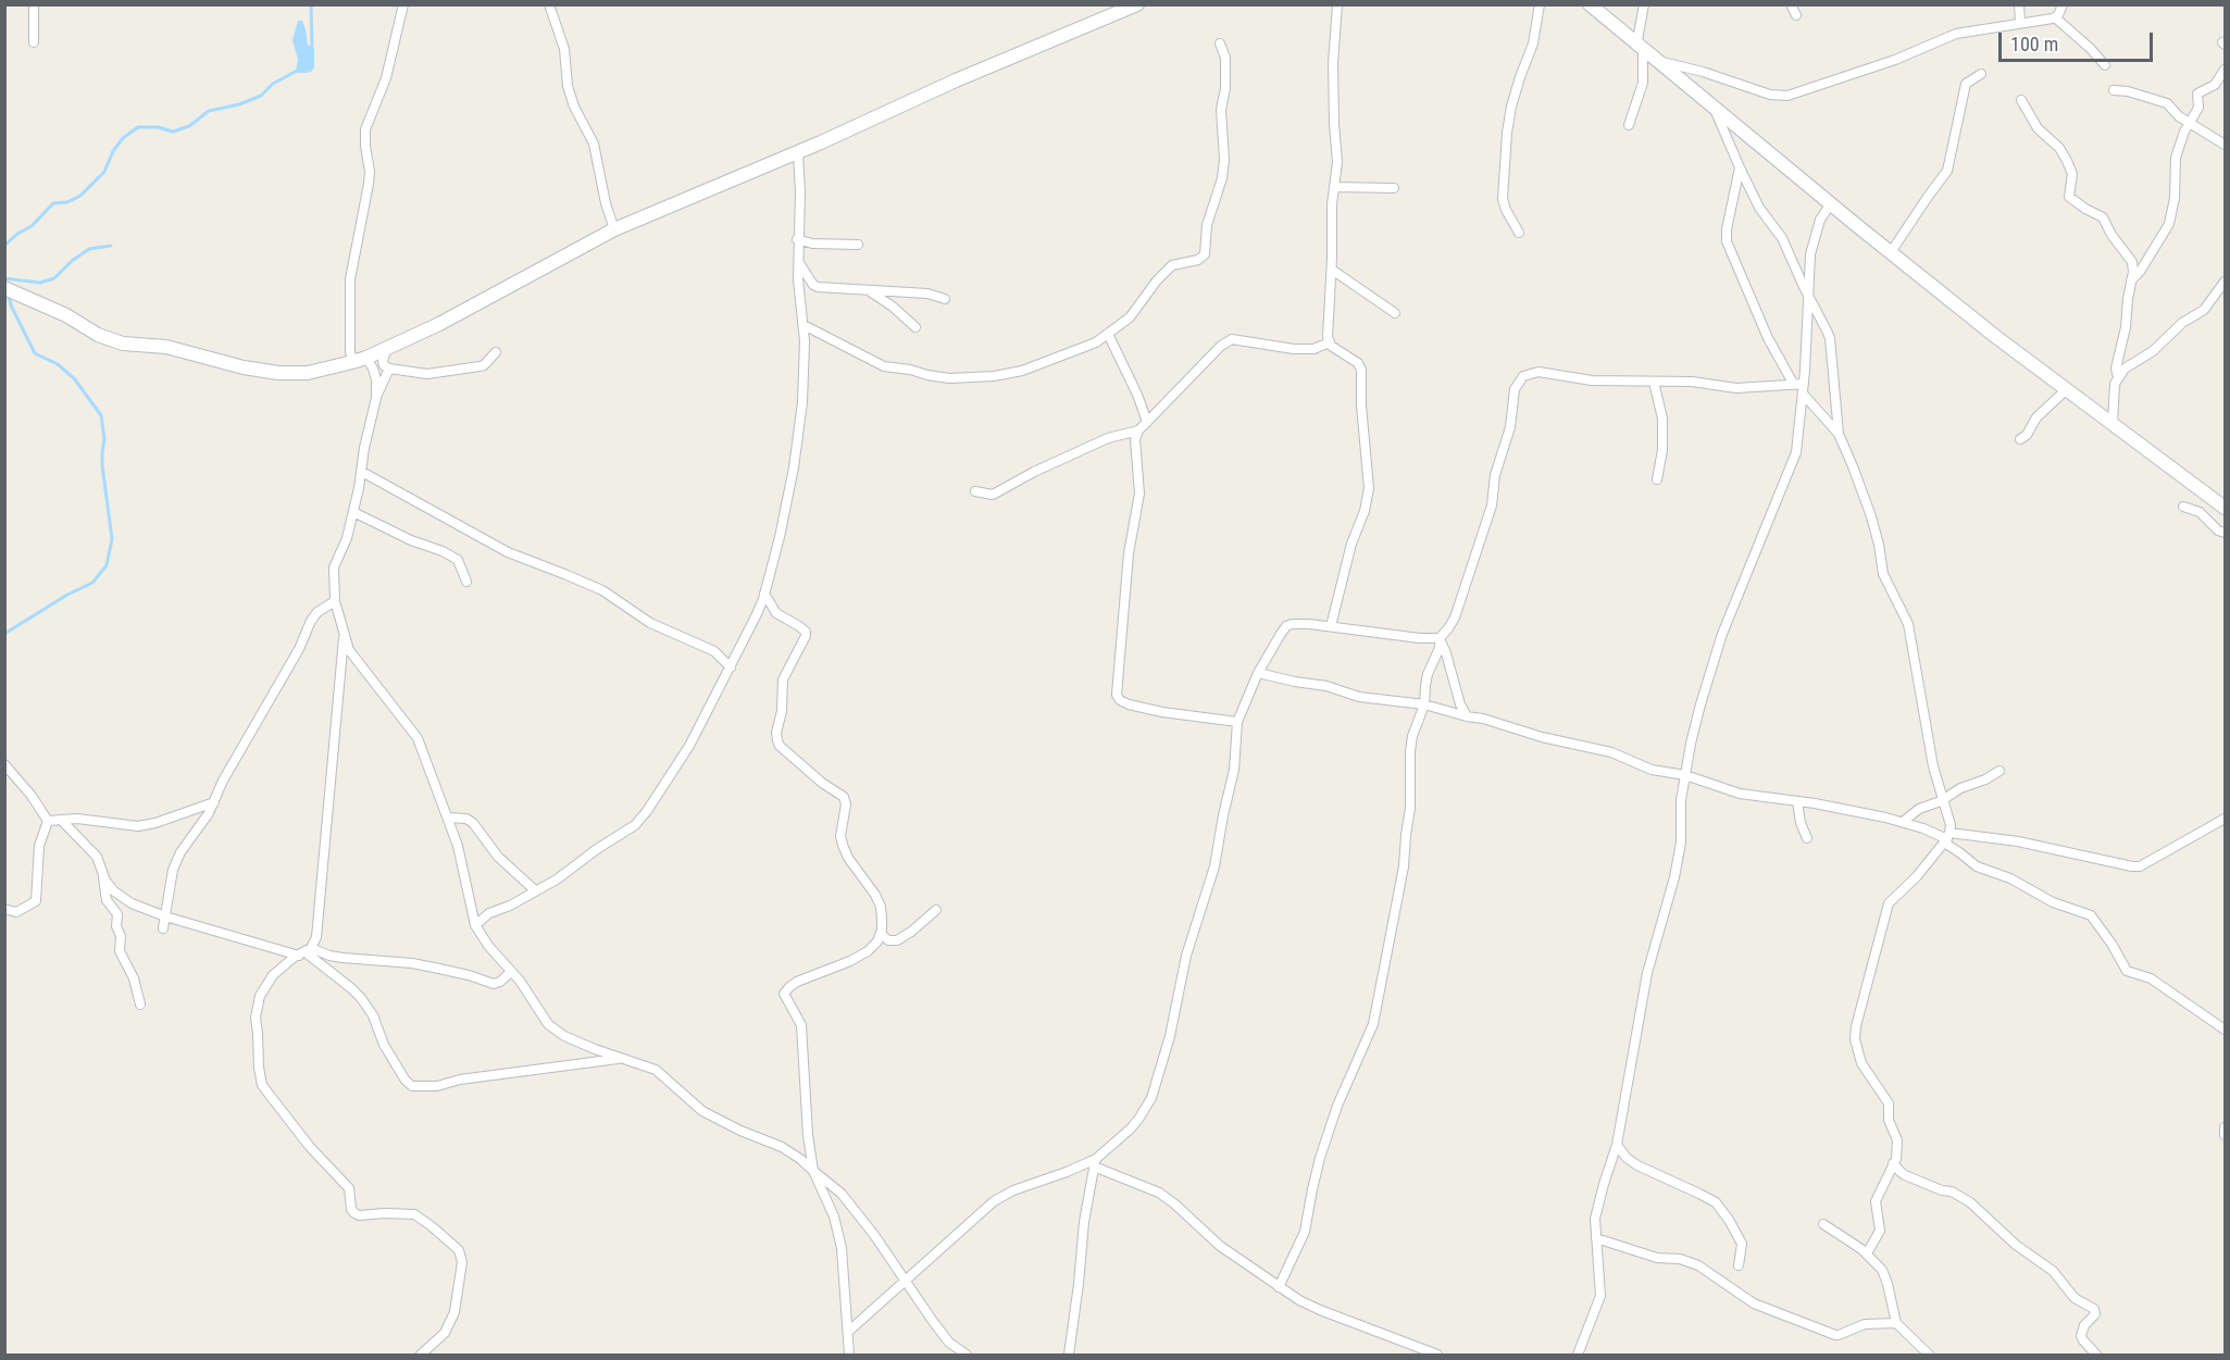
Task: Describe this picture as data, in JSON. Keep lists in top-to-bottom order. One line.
{"scale_bar":"100 m"}
